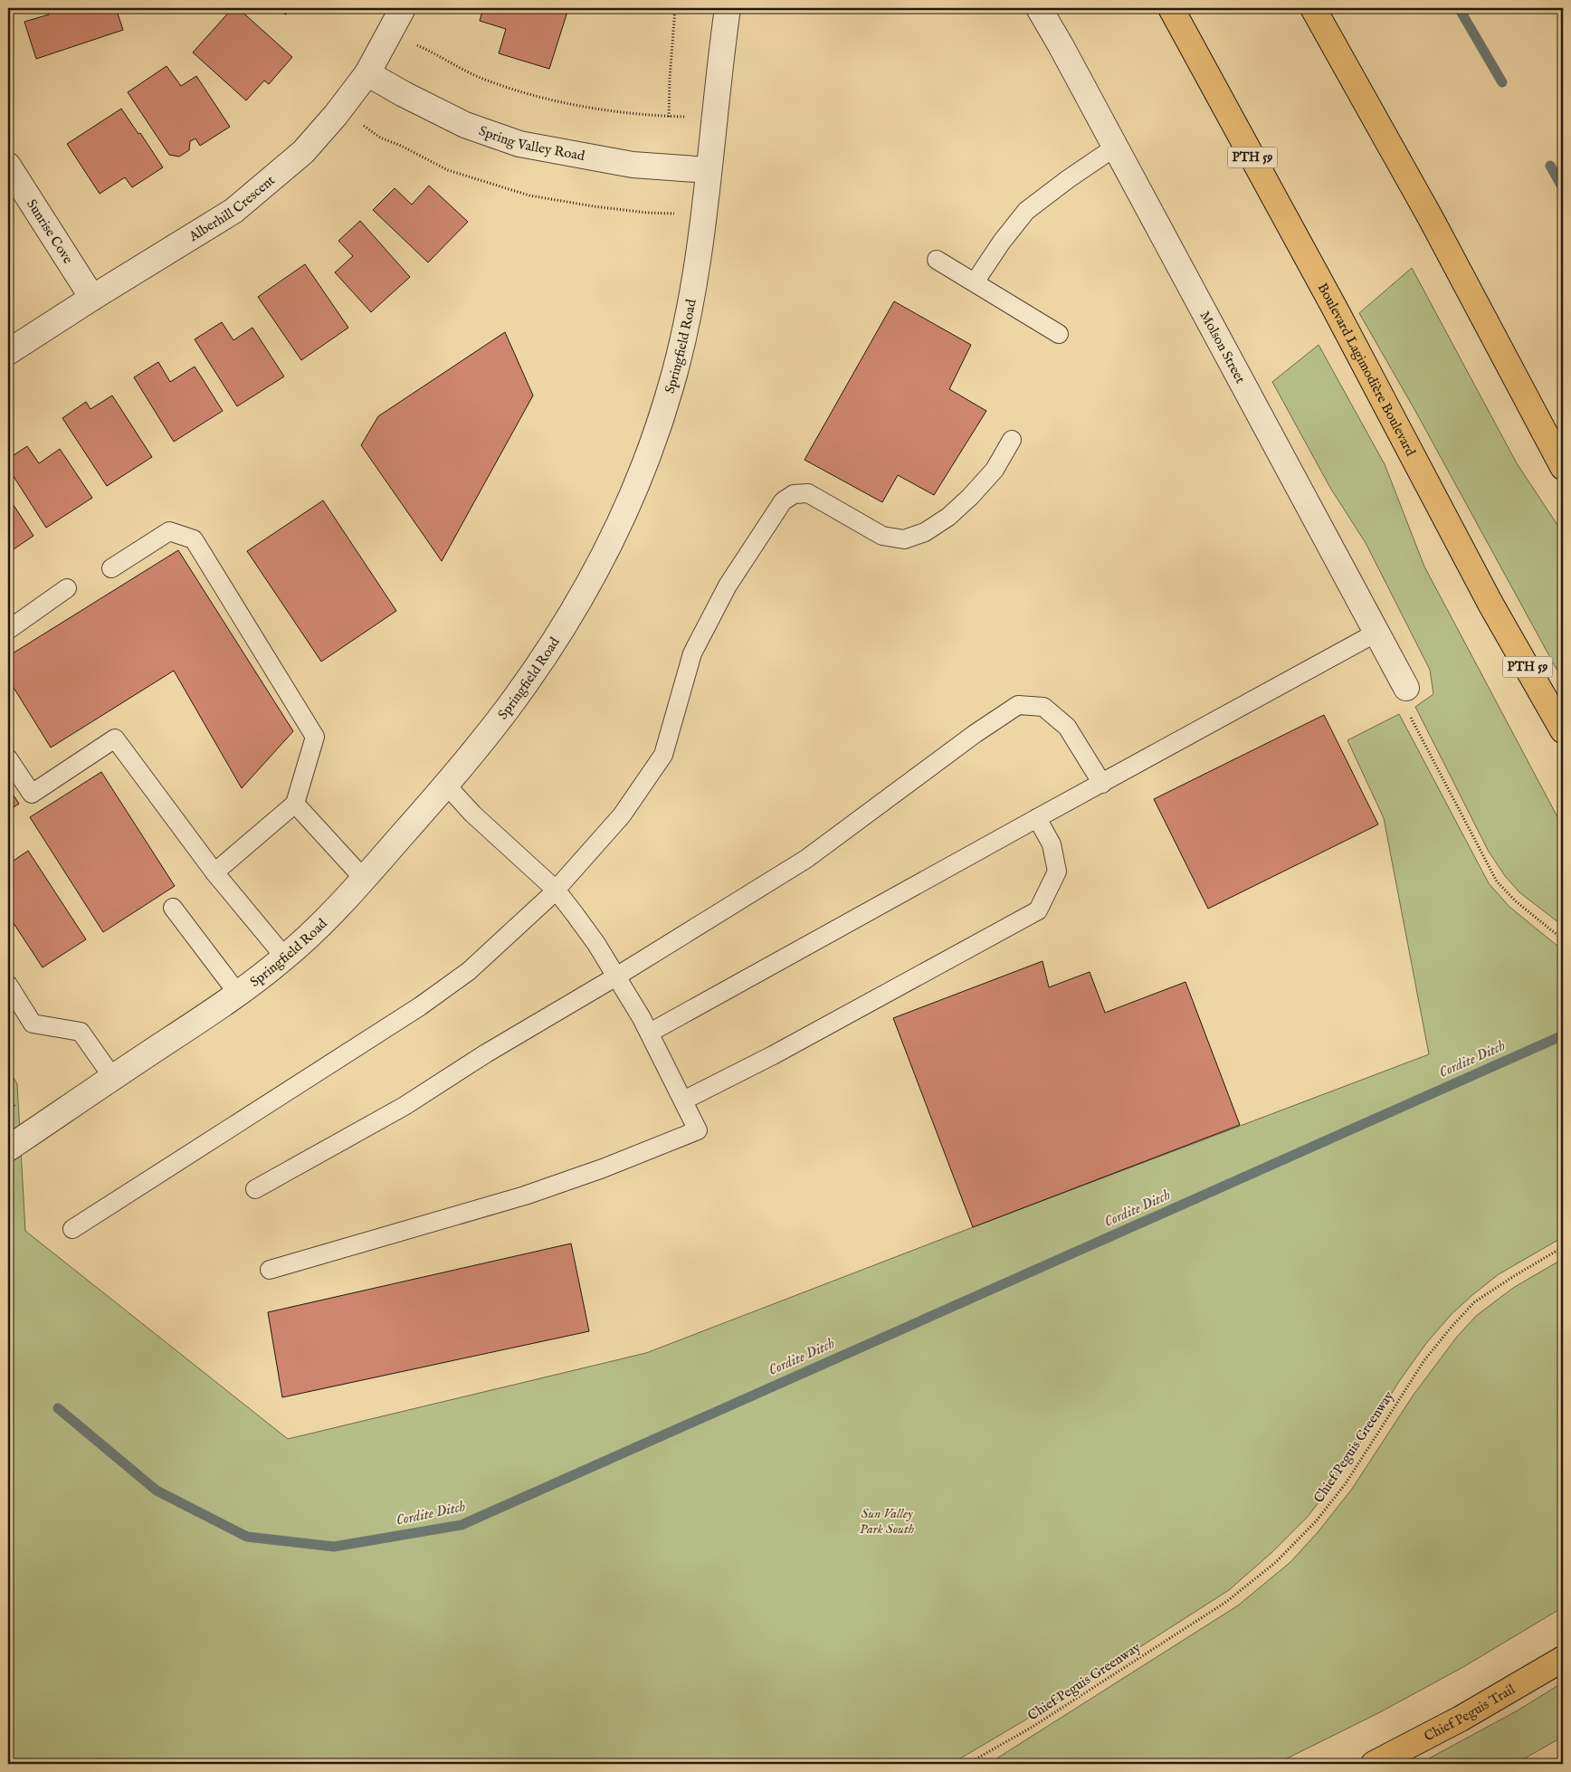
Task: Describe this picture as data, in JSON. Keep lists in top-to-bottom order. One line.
{"streets":{"main road":["PTH 59","Boulevard Lagimodière Boulevard","Chief Peguis Trail"],"street":["Spring Valley Road","Alberhill Crescent","Sunrise Cove","Springfield Road","Molson Street"],"path":["Chief Peguis Greenway"]},"crossings":[["Spring Valley Road","Alberhill Crescent"],["Spring Valley Road","Springfield Road"],["Alberhill Crescent","Sunrise Cove"]],"water":["Cordite Ditch"],"parks":["Sun Valley Park South"]}
